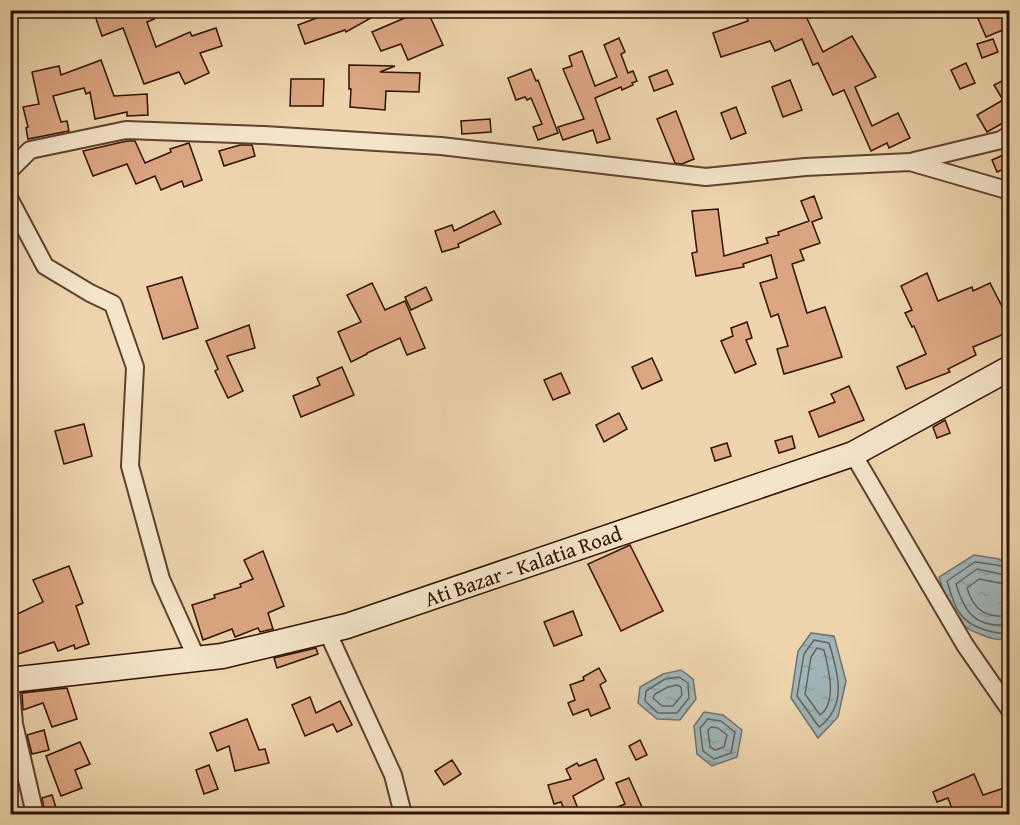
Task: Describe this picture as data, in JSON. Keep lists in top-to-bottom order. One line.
{"streets":{"main road":["Ati Bazar - Kalatia Road"]}}
